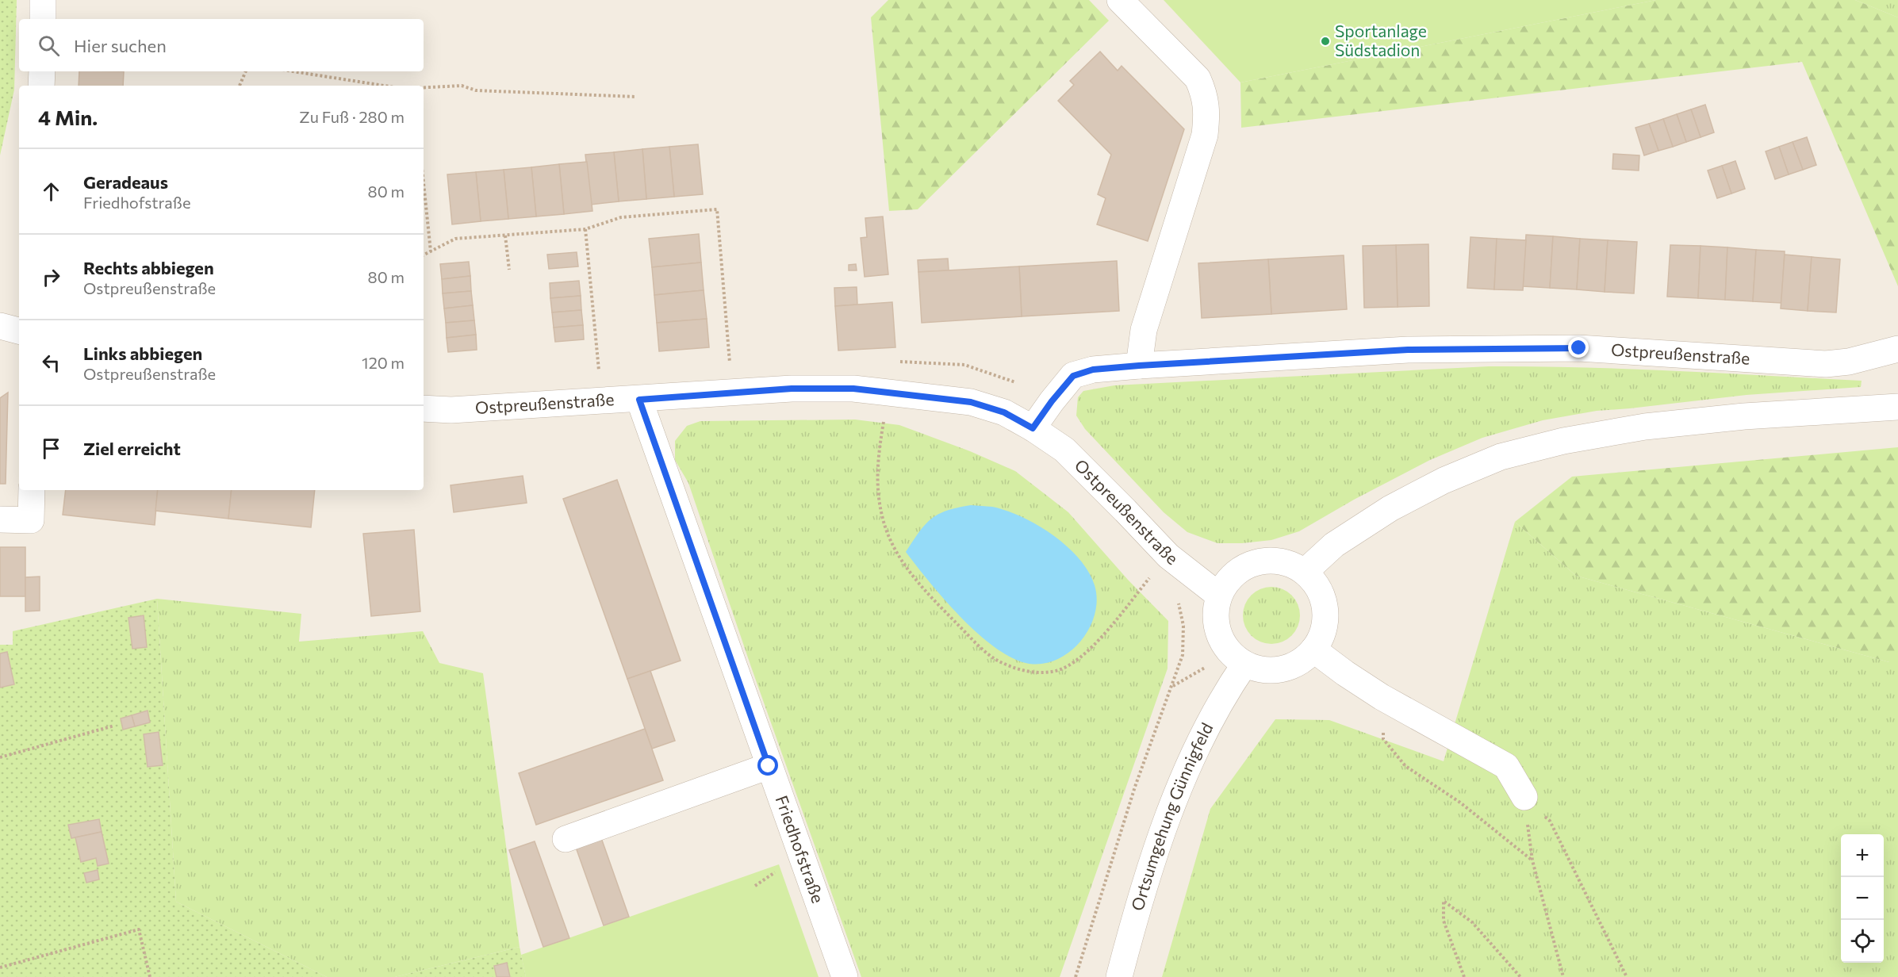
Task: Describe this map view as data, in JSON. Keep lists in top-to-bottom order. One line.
{"streets":{"street":["Ostpreußenstraße","Ortsumgehung Günnigfeld","Friedhofstraße"]},"crossings":[["Ostpreußenstraße","Ortsumgehung Günnigfeld"],["Ostpreußenstraße","Friedhofstraße"]],"places":["Sportanlage Südstadion"],"page":{"search":"Hier suchen","heading":["4 Min.","Zu Fuß · 280 m"],"list":[["Geradeaus","Friedhofstraße","80 m"],["Rechts abbiegen","Ostpreußenstraße","80 m"],["Links abbiegen","Ostpreußenstraße","120 m"],"Ziel erreicht"],"map_buttons":["+","−"]}}
